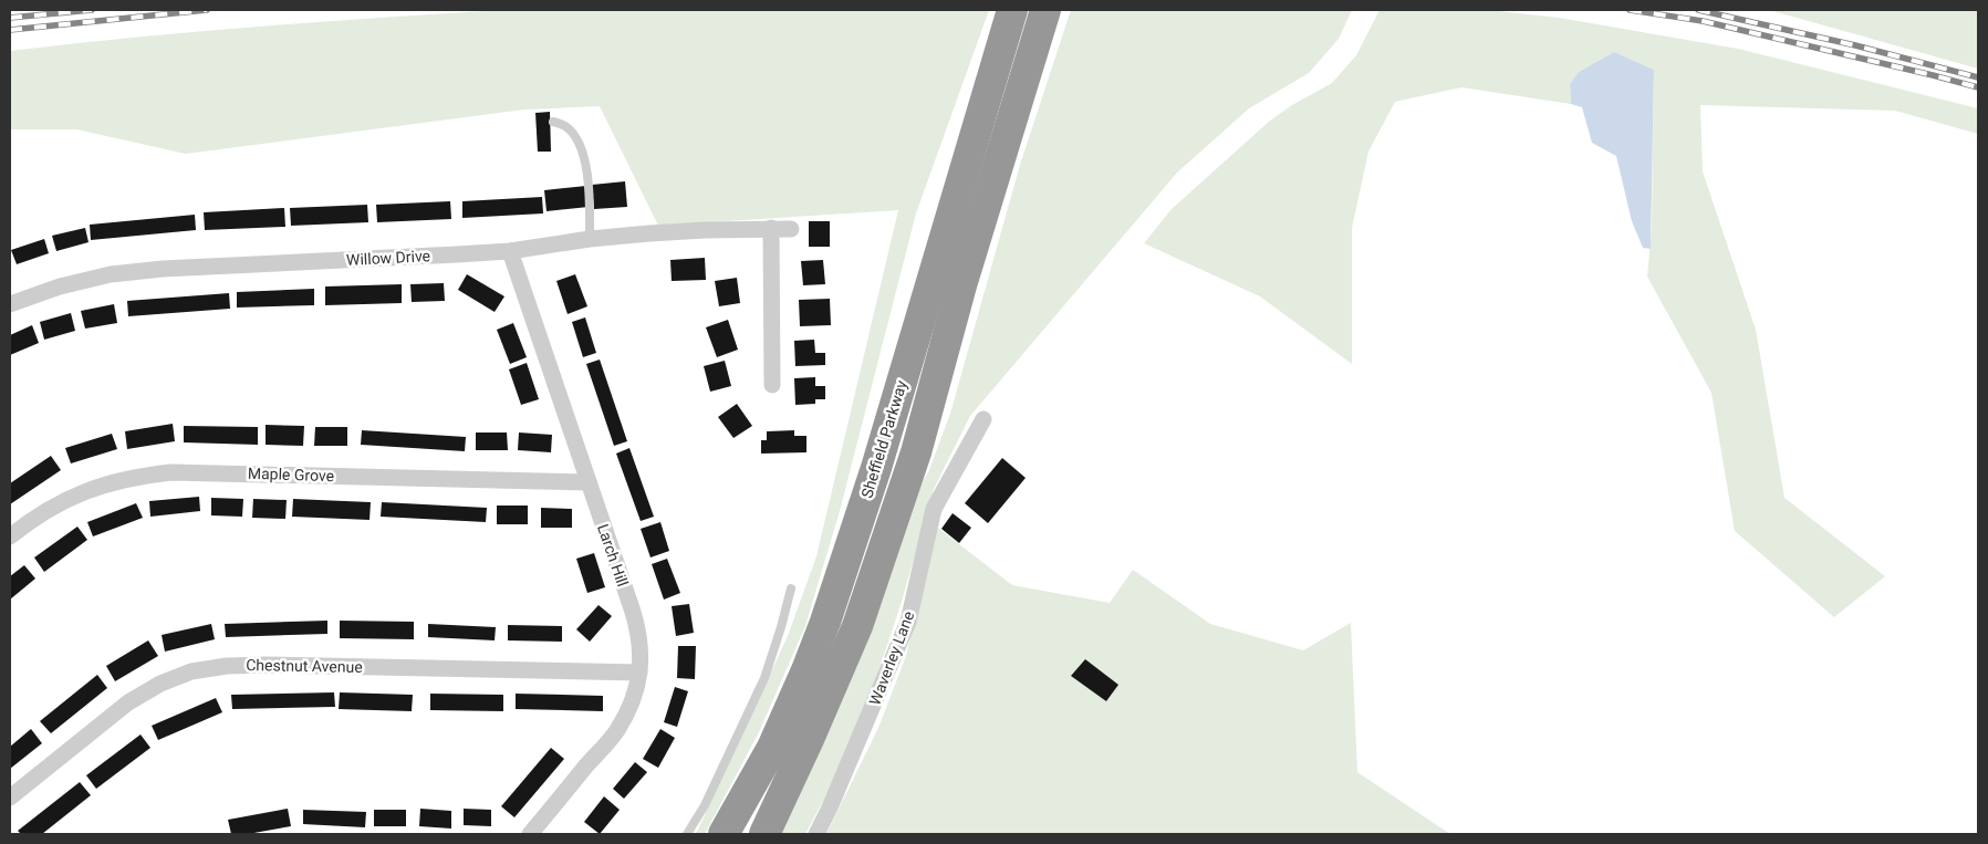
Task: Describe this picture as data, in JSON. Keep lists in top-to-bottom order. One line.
{"streets":{"highway":["Sheffield Parkway"],"street":["Willow Drive","Maple Grove","Larch Hill","Waverley Lane","Chestnut Avenue"]},"crossings":[["Willow Drive","Larch Hill"],["Maple Grove","Larch Hill"],["Larch Hill","Chestnut Avenue"]]}
